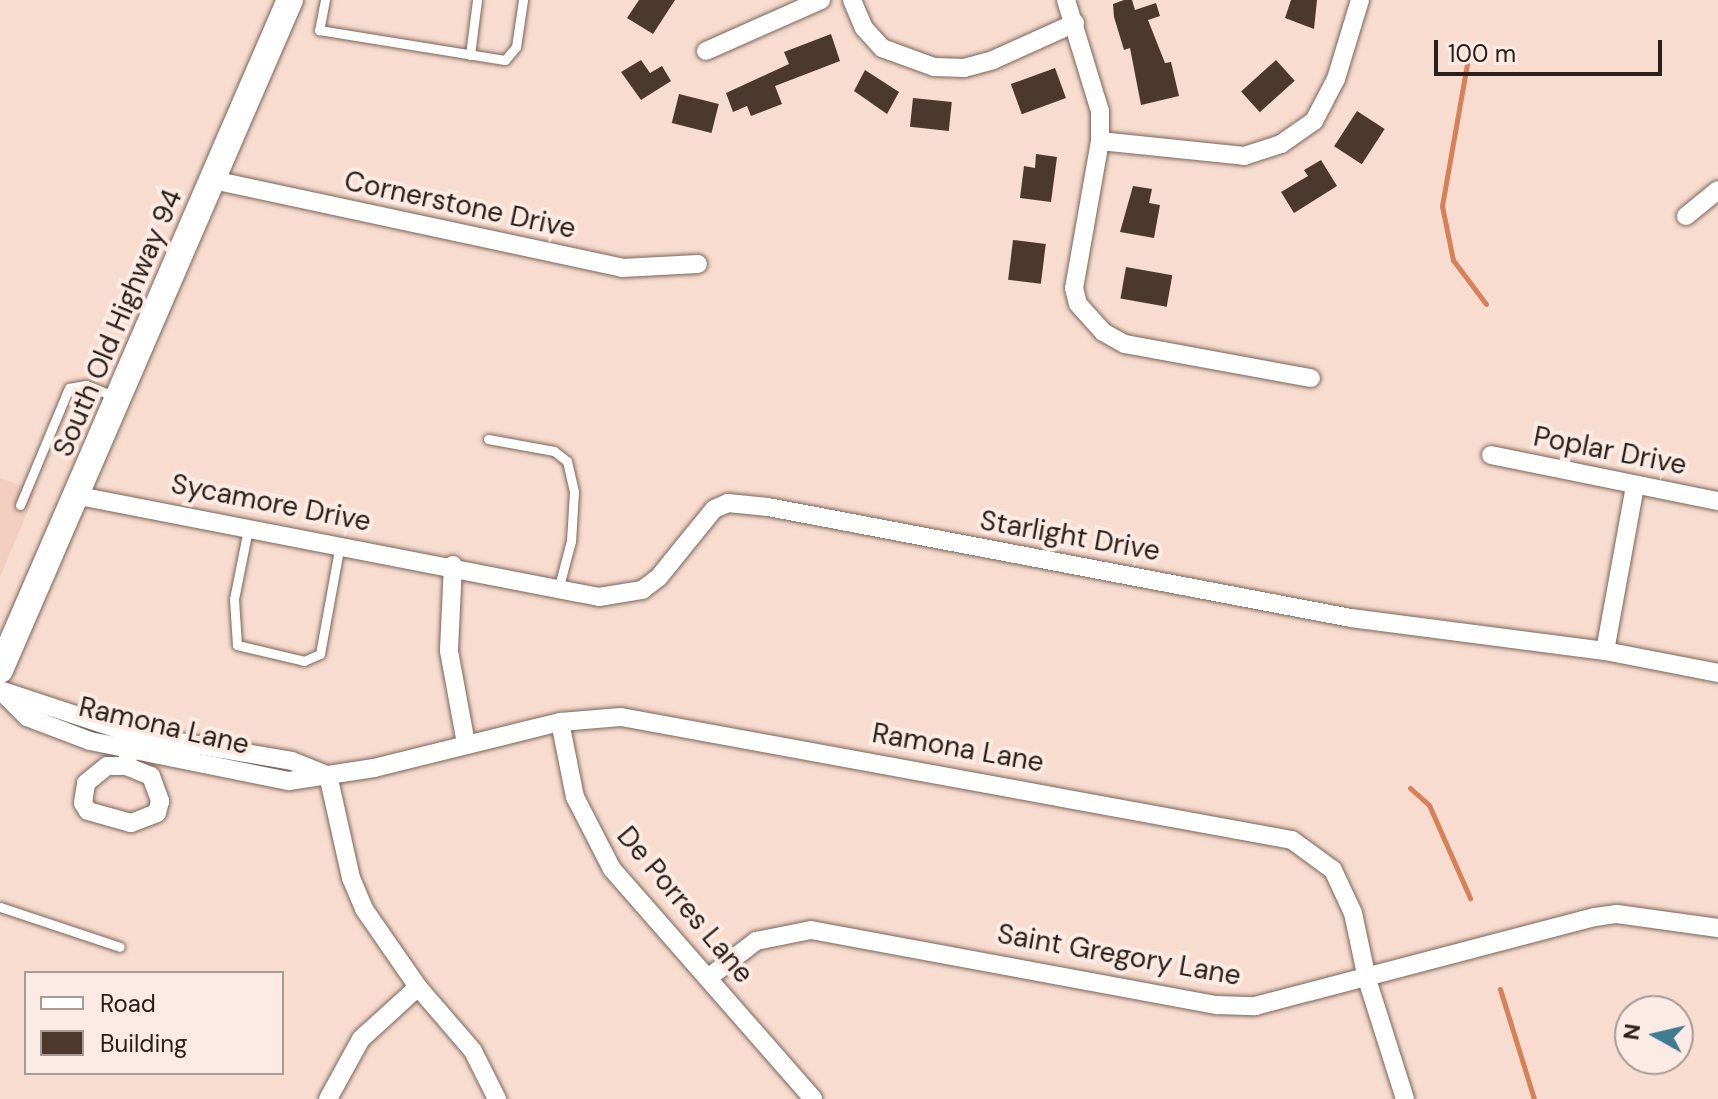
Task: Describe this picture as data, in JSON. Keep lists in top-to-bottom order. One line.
{"streets":{"main road":["South Old Highway 94"],"street":["Cornerstone Drive","Poplar Drive","Sycamore Drive","Starlight Drive","Ramona Lane","De Porres Lane","Saint Gregory Lane"]},"crossings":[["Cornerstone Drive","South Old Highway 94"],["South Old Highway 94","Sycamore Drive"],["Sycamore Drive","Starlight Drive"],["Ramona Lane","De Porres Lane"],["Ramona Lane","Saint Gregory Lane"],["De Porres Lane","Saint Gregory Lane"]],"legend":["Road","Building"],"scale_bar":"100 m","north":"left"}
